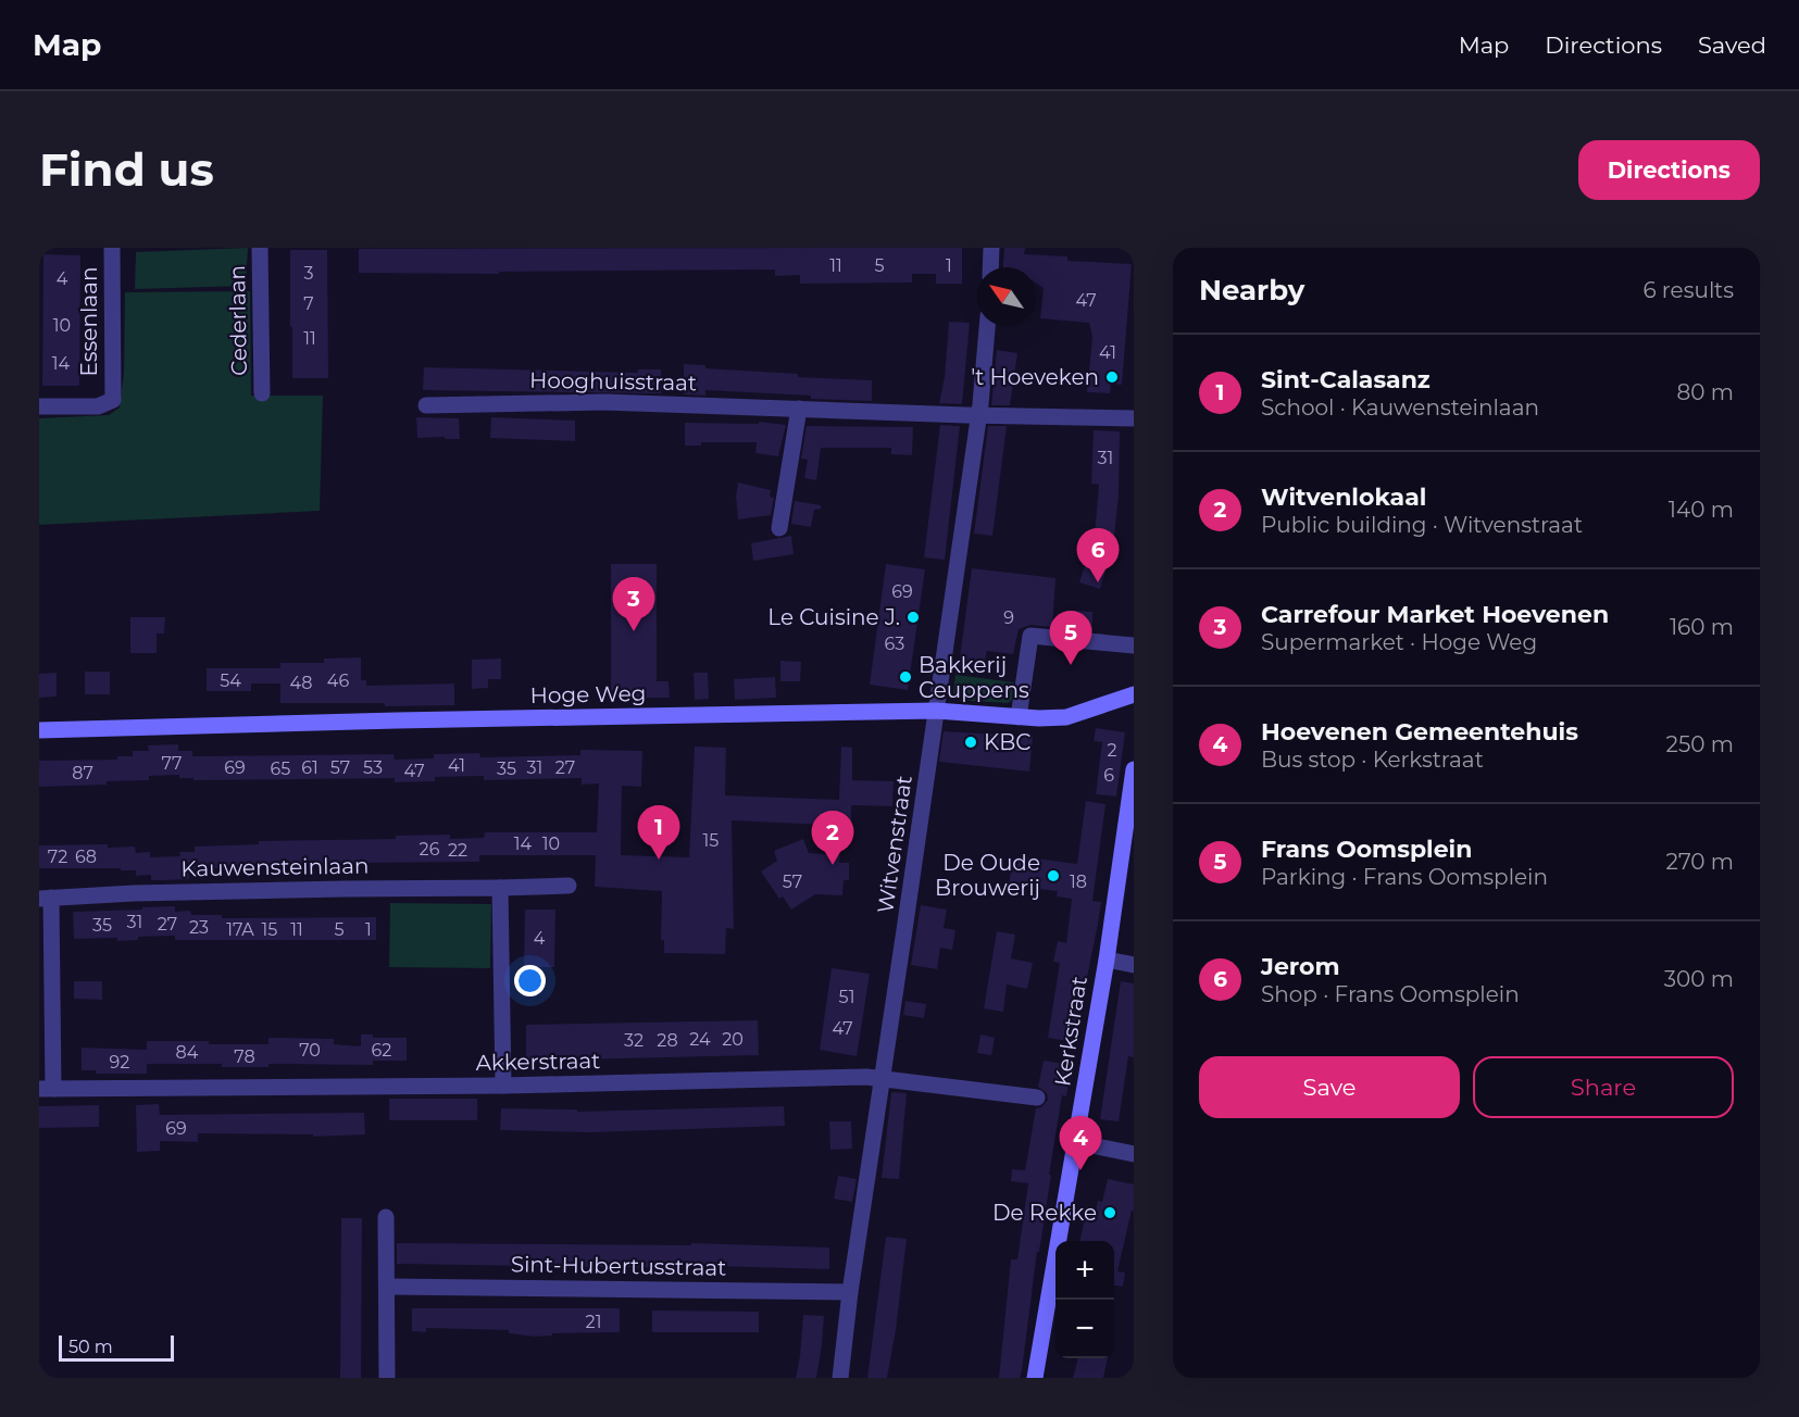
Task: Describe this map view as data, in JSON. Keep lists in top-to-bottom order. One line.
{"streets":{"street":["Cederlaan","Essenlaan","Hooghuisstraat","Hoge Weg","Witvenstraat","Kauwensteinlaan","Kerkstraat","Akkerstraat","Sint-Hubertusstraat"]},"crossings":[["Hooghuisstraat","Witvenstraat"],["Hoge Weg","Witvenstraat"],["Witvenstraat","Akkerstraat"],["Witvenstraat","Sint-Hubertusstraat"]],"places":["'t Hoeveken","Le Cuisine J.","Bakkerij Ceuppens","KBC","De Oude Brouwerij","De Rekke"],"house_numbers":["11","5","1","3","4","47","7","10","11","41","14","31","69","9","63","54","46","48","2","77","41","69","61","57","53","31","27","65","35","47","87","6","15","14","10","26","22","72","68","57","18","31","27","35","23","17A","15","11","5","1","4","51","47","24","20","32","28","70","62","84","78","92","69","21"],"scale_bar":"50 m","north":"top left","page":{"header":"Map","nav":["Map","Directions","Saved"],"buttons":["Directions",["Save","Share"]],"title":"Find us","heading":["Nearby","6 results"],"list":[{"mark":"1","name":"Sint-Calasanz","note":"School · Kauwensteinlaan","value":"80 m"},{"mark":"2","name":"Witvenlokaal","note":"Public building · Witvenstraat","value":"140 m"},{"mark":"3","name":"Carrefour Market Hoevenen","note":"Supermarket · Hoge Weg","value":"160 m"},{"mark":"4","name":"Hoevenen Gemeentehuis","note":"Bus stop · Kerkstraat","value":"250 m"},{"mark":"5","name":"Frans Oomsplein","note":"Parking · Frans Oomsplein","value":"270 m"},{"mark":"6","name":"Jerom","note":"Shop · Frans Oomsplein","value":"300 m"}],"pins":["6","3","5","1","2","4"],"map_buttons":["+","−"],"scale":"50 m"}}
